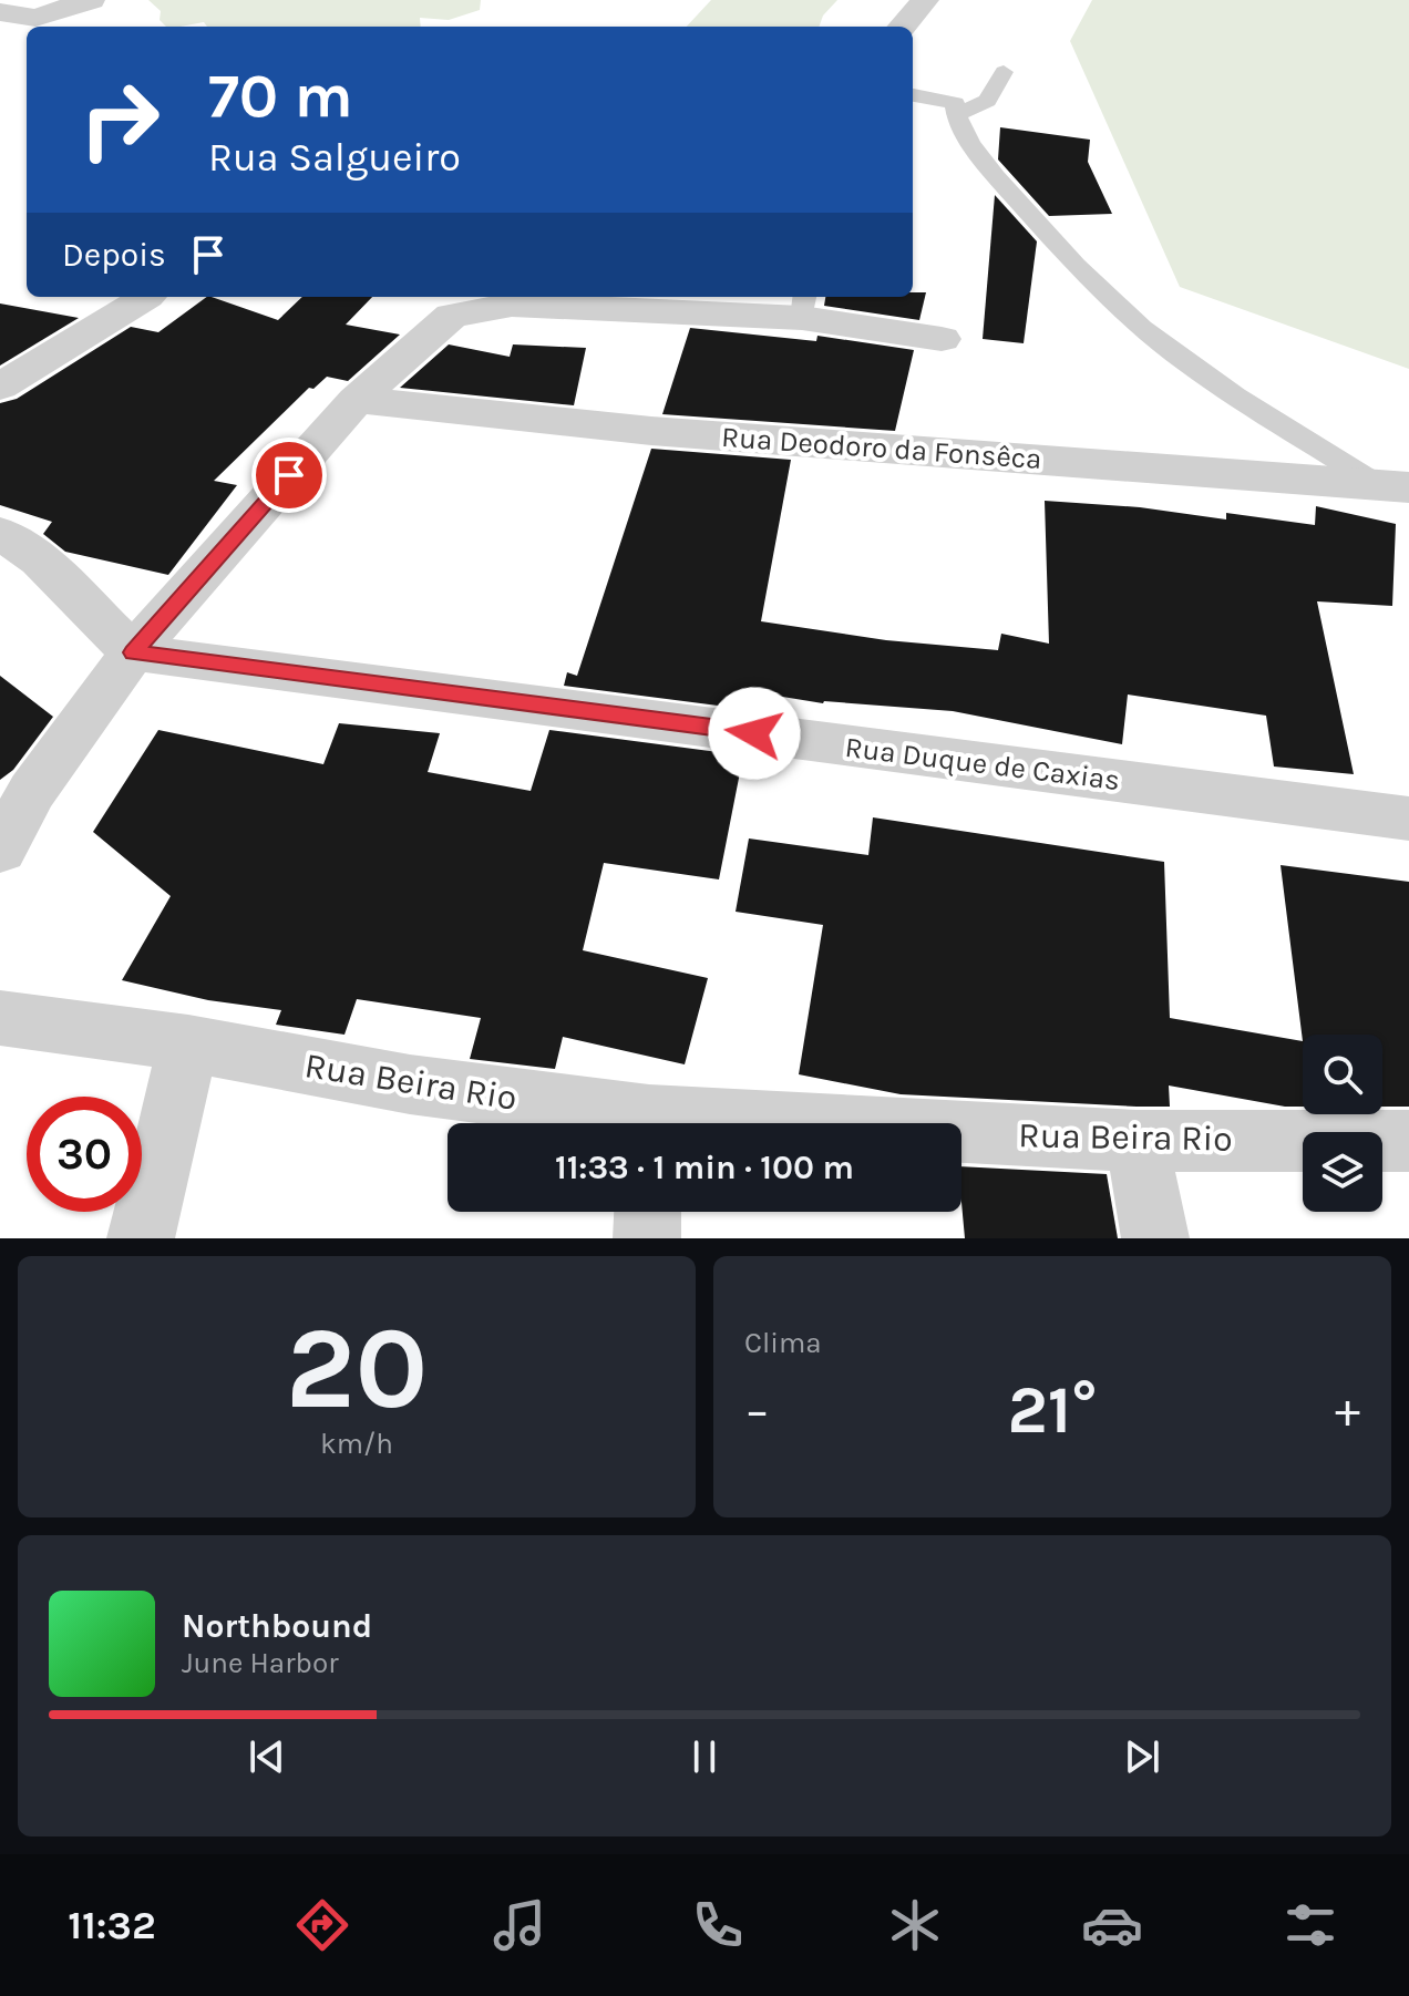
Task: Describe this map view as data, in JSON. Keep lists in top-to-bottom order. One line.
{"streets":{"street":["Rua Deodoro da Fonsêca","Rua Duque de Caxias","Rua Beira Rio"]},"page":{"turn":["70 m","Rua Salgueiro"],"then":"Depois","limit":"30","trip":"11:33 · 1 min · 100 m","tile":[["20","km/h"],"Clima"],"heat":["−","21°","+"],"song":["Northbound","June Harbor"],"tabs":"11:32"}}
